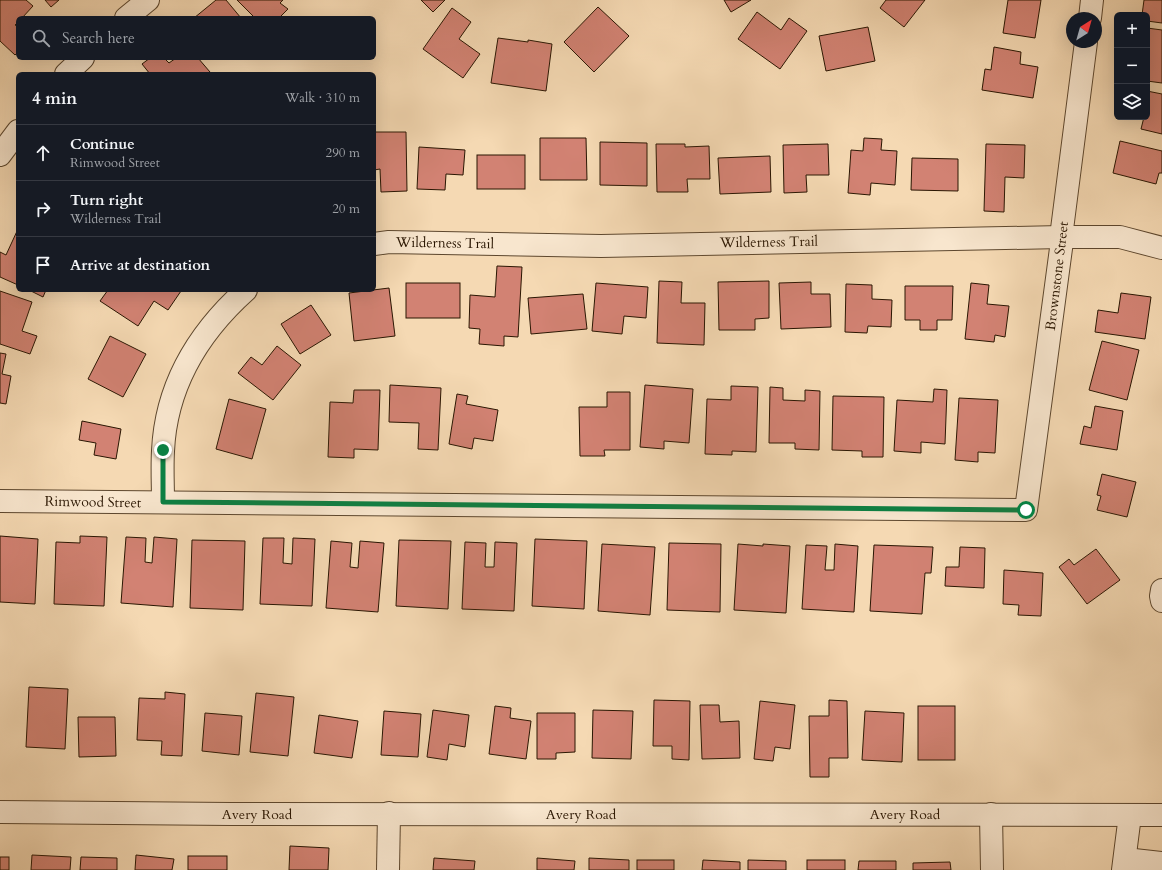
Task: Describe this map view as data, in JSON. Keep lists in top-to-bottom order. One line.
{"streets":{"street":["Wilderness Trail","Brownstone Street","Rimwood Street","Avery Road"]},"crossings":[["Wilderness Trail","Brownstone Street"],["Brownstone Street","Rimwood Street"]],"north":"top right","page":{"map_buttons":["+","−"],"search":"Search here","heading":["4 min","Walk · 310 m"],"list":[["Continue","Rimwood Street","290 m"],["Turn right","Wilderness Trail","20 m"],"Arrive at destination"]}}
